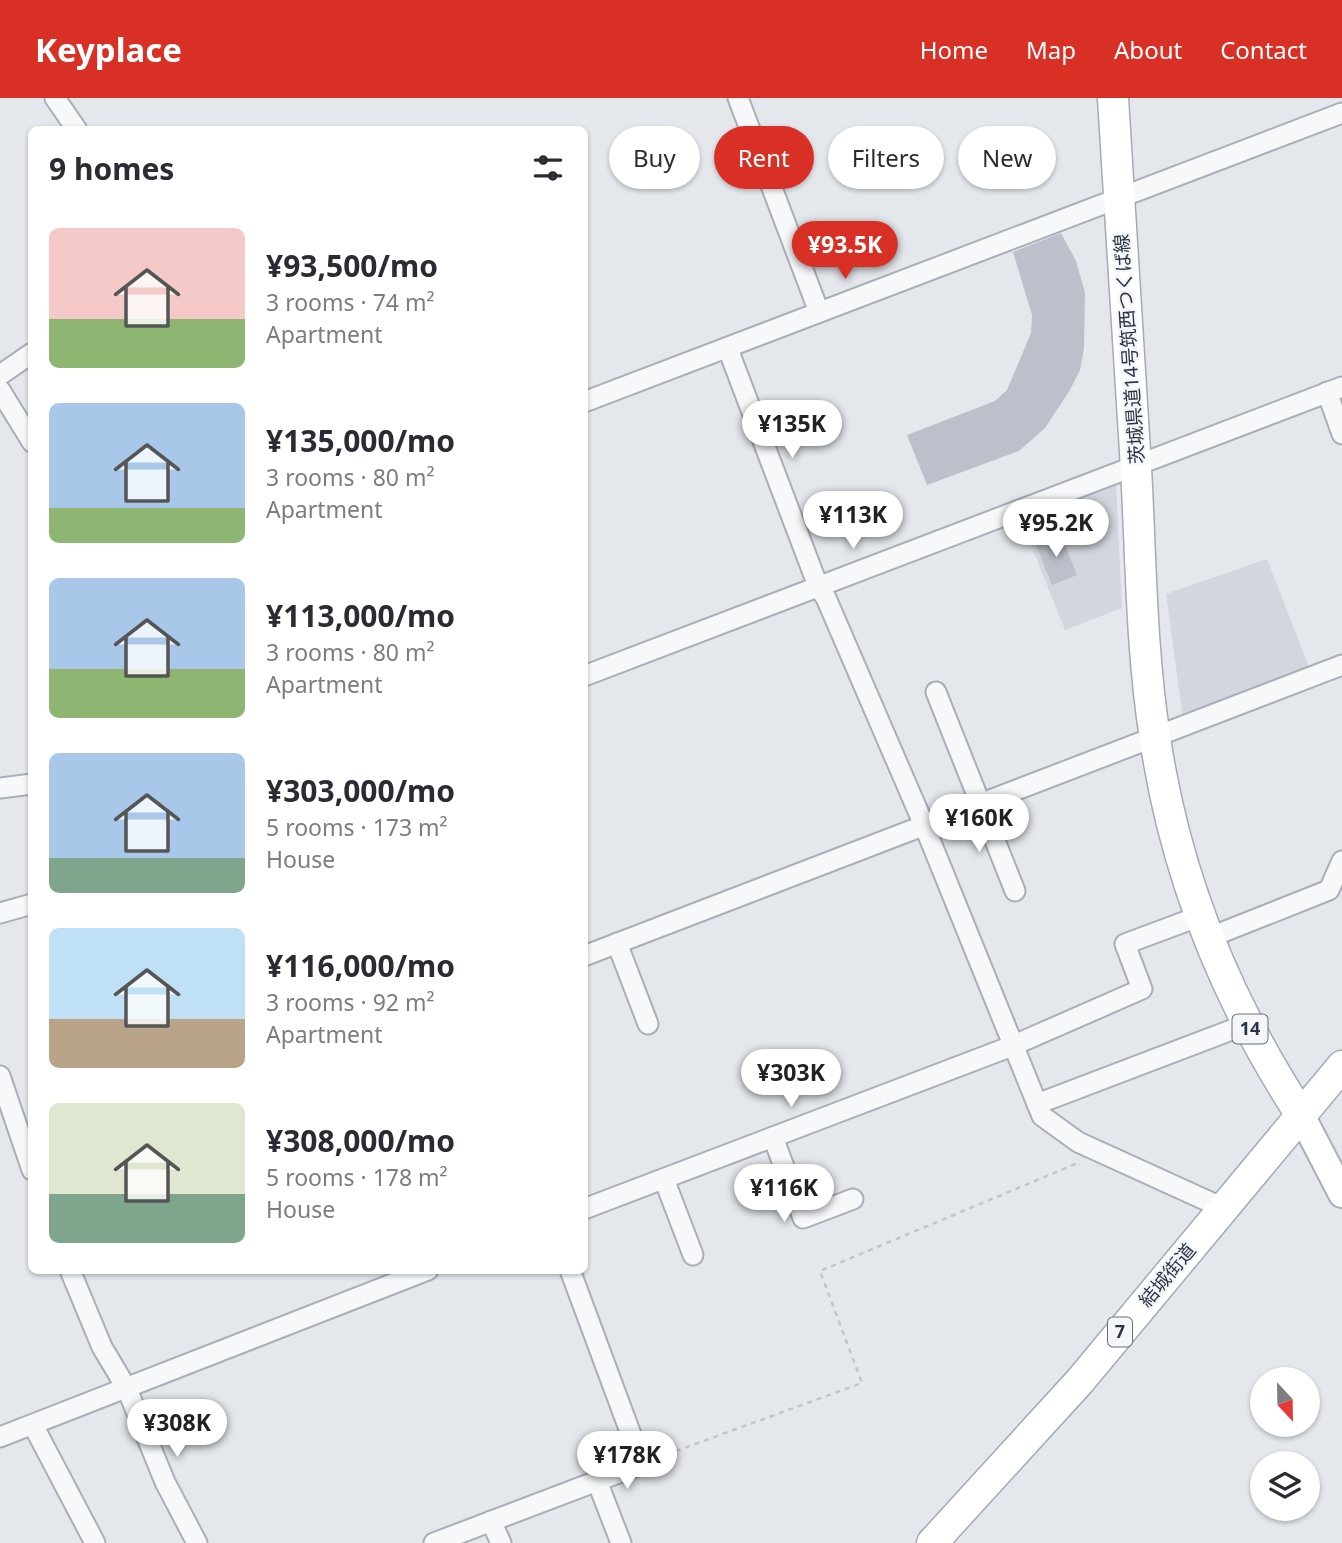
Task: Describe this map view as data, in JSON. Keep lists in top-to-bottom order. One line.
{"streets":{"main road":["茨城県道14号筑西つくば線","14","結城街道","7"]},"crossings":[["茨城県道14号筑西つくば線","結城街道"]],"north":"bottom","page":{"header":"Keyplace","nav":["Home","Map","About","Contact"],"chip":["Buy","Rent","Filters","New"],"heading":"9 homes","list":[{"name":"¥93,500/mo","note":"3 rooms · 74 m² · Apartment"},{"name":"¥135,000/mo","note":"3 rooms · 80 m² · Apartment"},{"name":"¥113,000/mo","note":"3 rooms · 80 m² · Apartment"},{"name":"¥303,000/mo","note":"5 rooms · 173 m² · House"},{"name":"¥116,000/mo","note":"3 rooms · 92 m² · Apartment"},{"name":"¥308,000/mo","note":"5 rooms · 178 m² · House"}],"price":["¥93.5K","¥135K","¥113K","¥95.2K","¥160K","¥303K","¥116K","¥308K","¥178K"]}}
